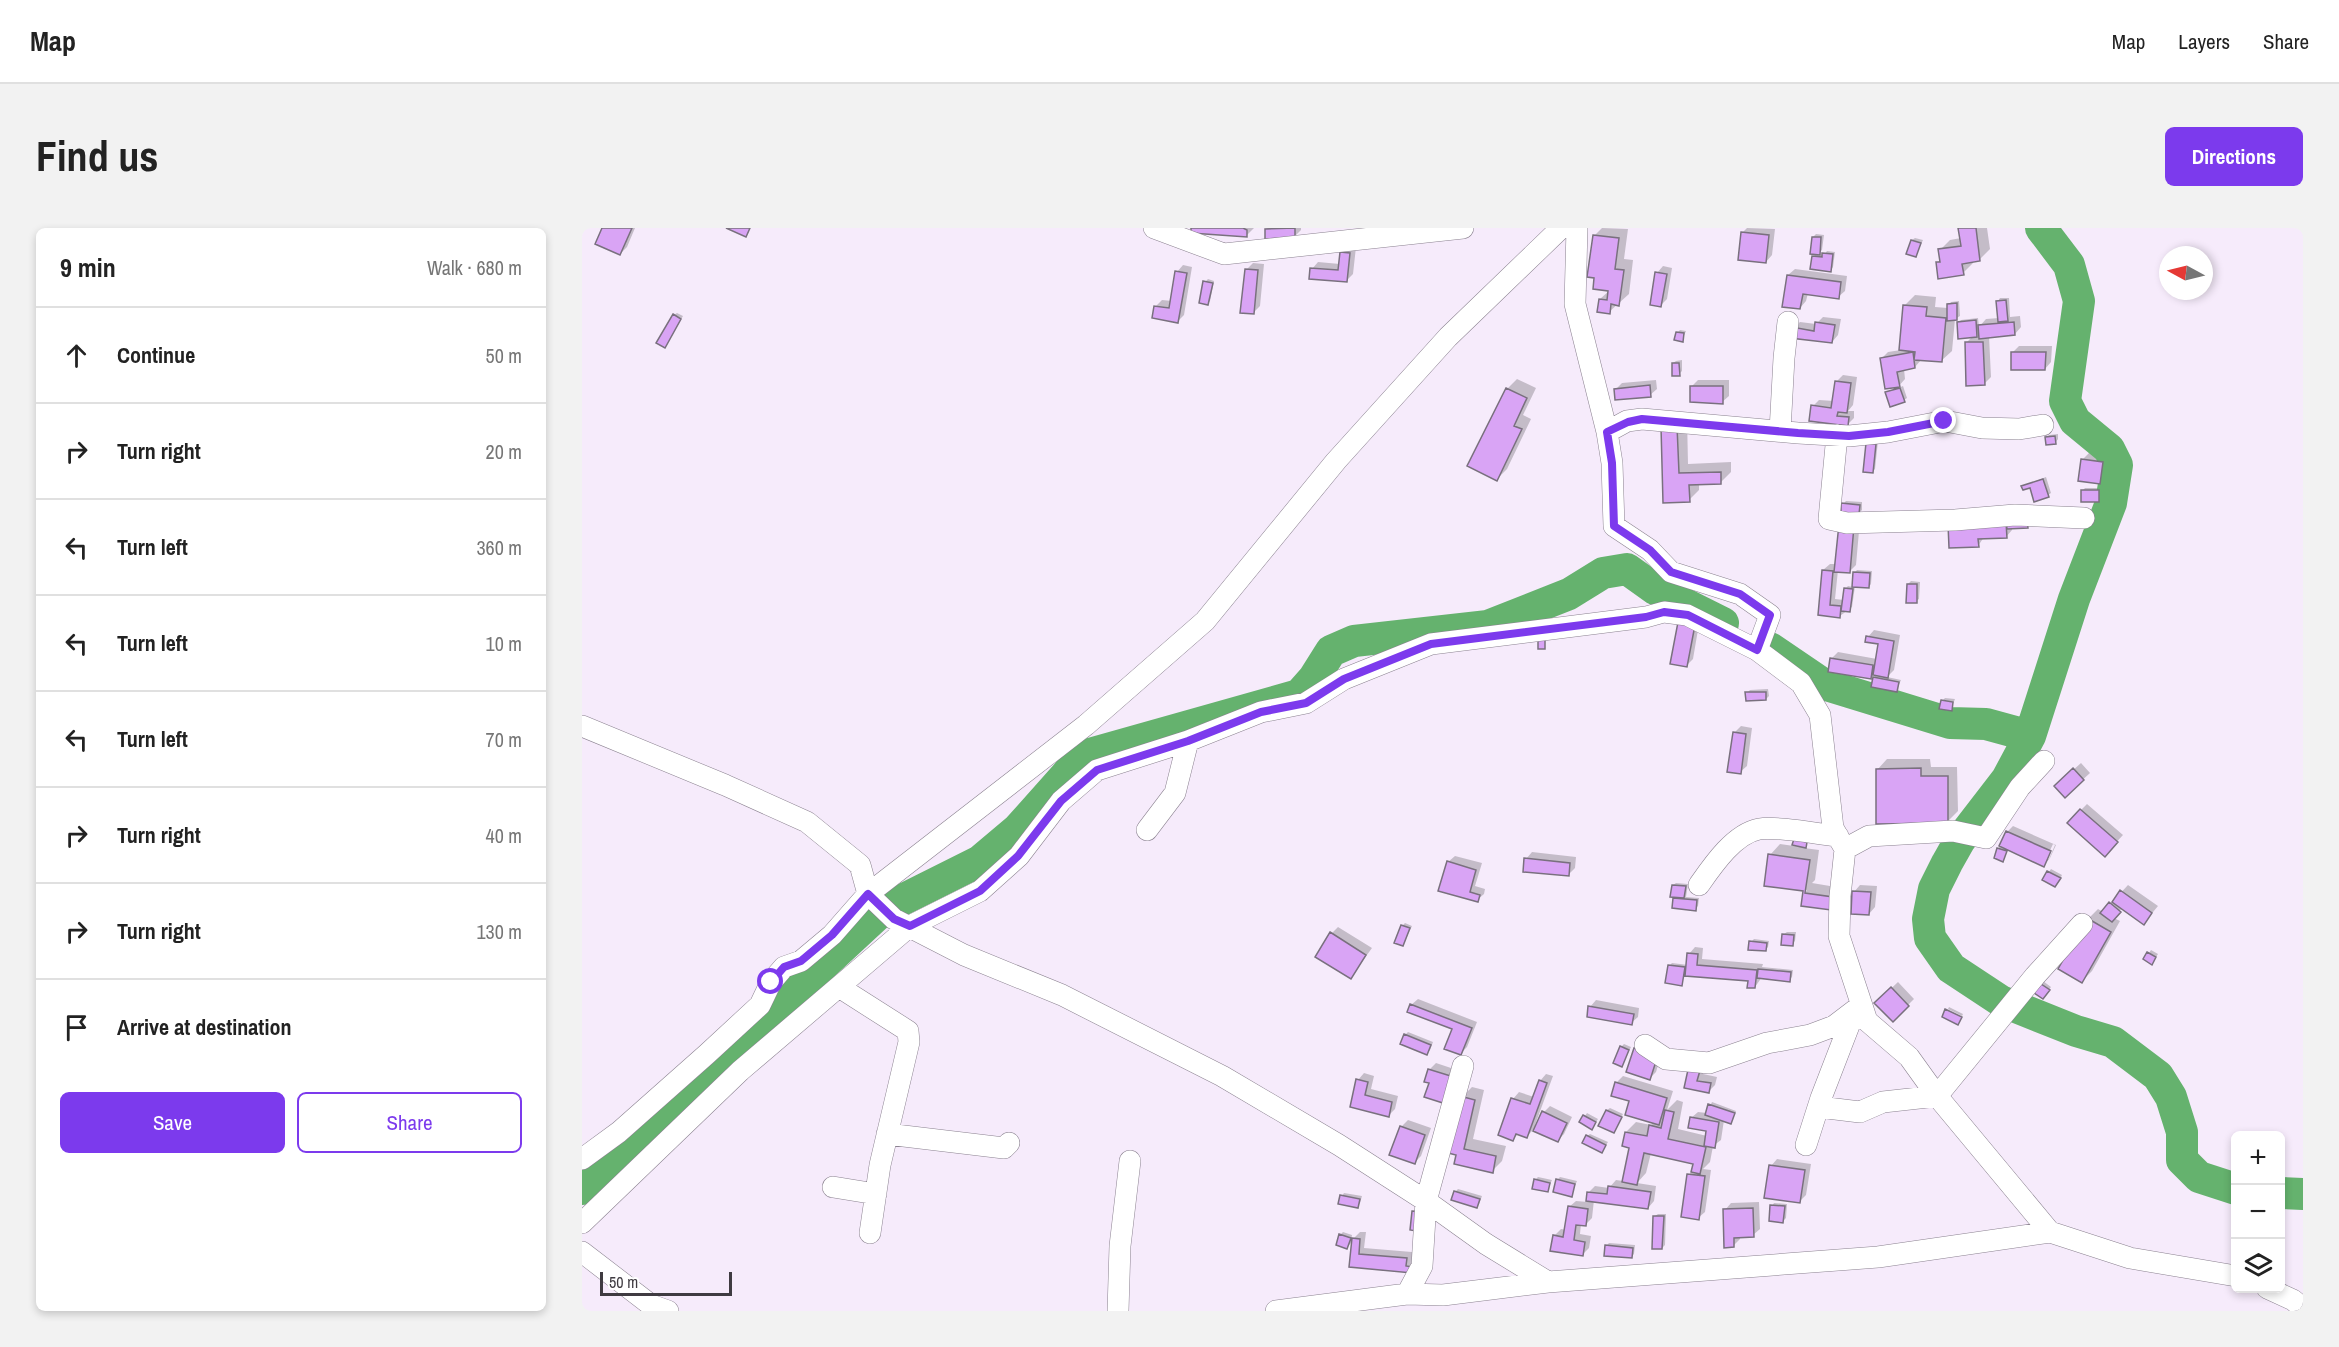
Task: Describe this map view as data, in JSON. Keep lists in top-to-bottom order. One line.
{"scale_bar":"50 m","north":"left","page":{"header":"Map","nav":["Map","Layers","Share"],"buttons":["Directions",["Save","Share"]],"title":"Find us","heading":["9 min","Walk · 680 m"],"list":[["Continue","50 m"],["Turn right","20 m"],["Turn left","360 m"],["Turn left","10 m"],["Turn left","70 m"],["Turn right","40 m"],["Turn right","130 m"],"Arrive at destination"],"map_buttons":["+","−"],"scale":"50 m"}}
